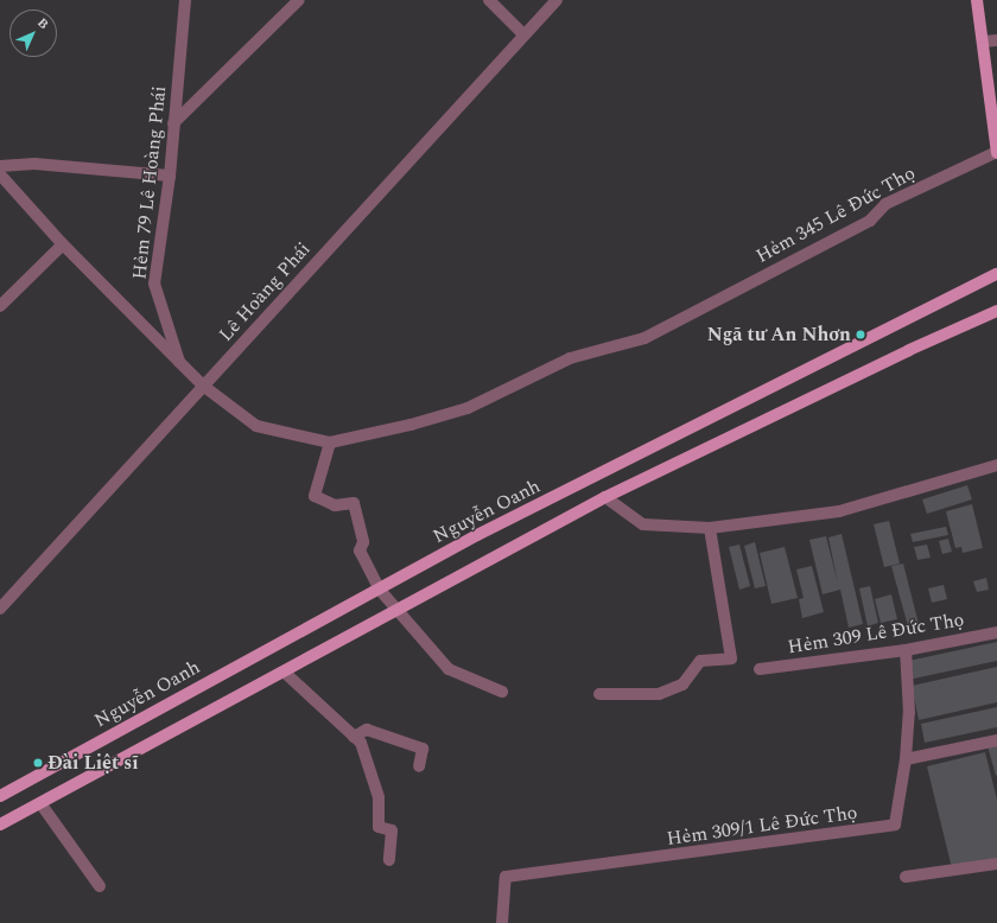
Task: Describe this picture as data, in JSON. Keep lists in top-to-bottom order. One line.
{"streets":{"main road":["Nguyễn Oanh"],"street":["Hẻm 79 Lê Hoàng Phái","Hẻm 345 Lê Đức Thọ","Lê Hoàng Phái","Hẻm 309 Lê Đức Thọ","Hẻm 309/1 Lê Đức Thọ"]},"crossings":[["Hẻm 79 Lê Hoàng Phái","Hẻm 345 Lê Đức Thọ"],["Hẻm 79 Lê Hoàng Phái","Lê Hoàng Phái"],["Hẻm 309 Lê Đức Thọ","Hẻm 309/1 Lê Đức Thọ"]],"places":["Ngã tư An Nhơn","Đài Liệt sĩ"],"north":"top right"}
